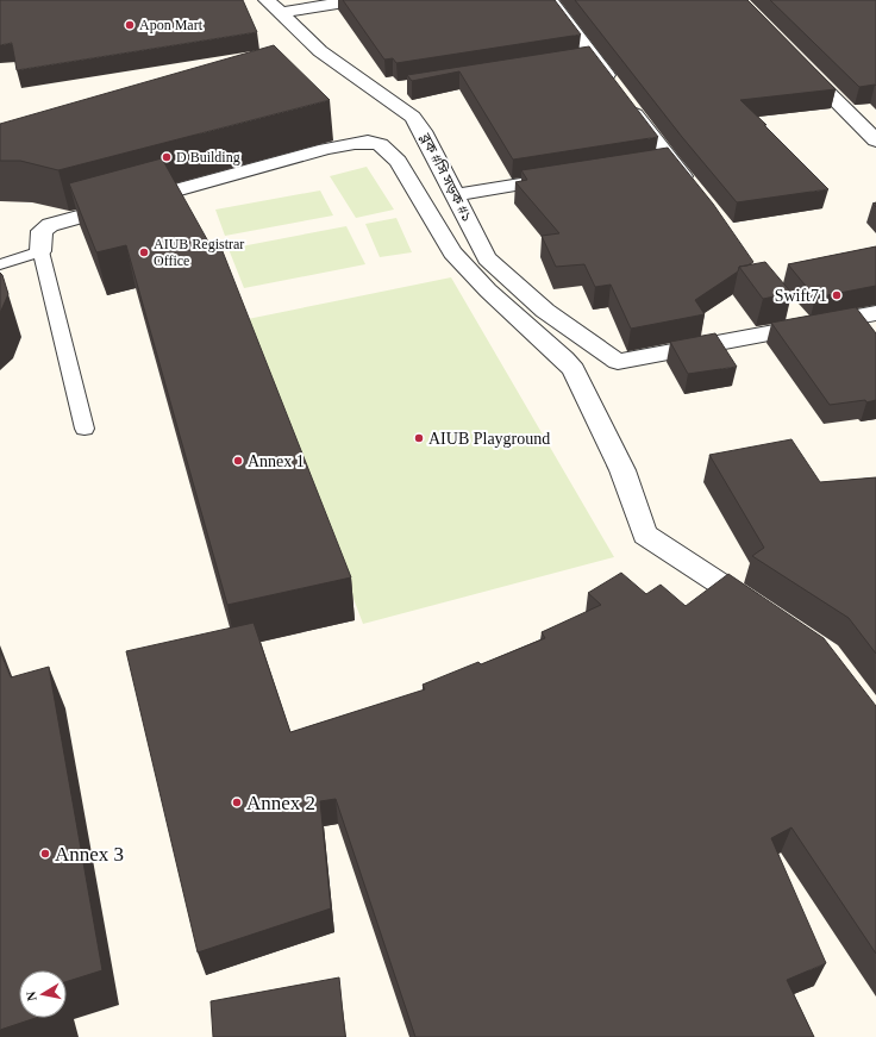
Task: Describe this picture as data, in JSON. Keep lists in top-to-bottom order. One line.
{"streets":{"street":["ব্লক #সি সড়ক #১"]},"places":["Apon Mart","D Building","AIUB Registrar Office","Swift71","AIUB Playground","Annex 1","Annex 2","Annex 3"],"north":"left"}
